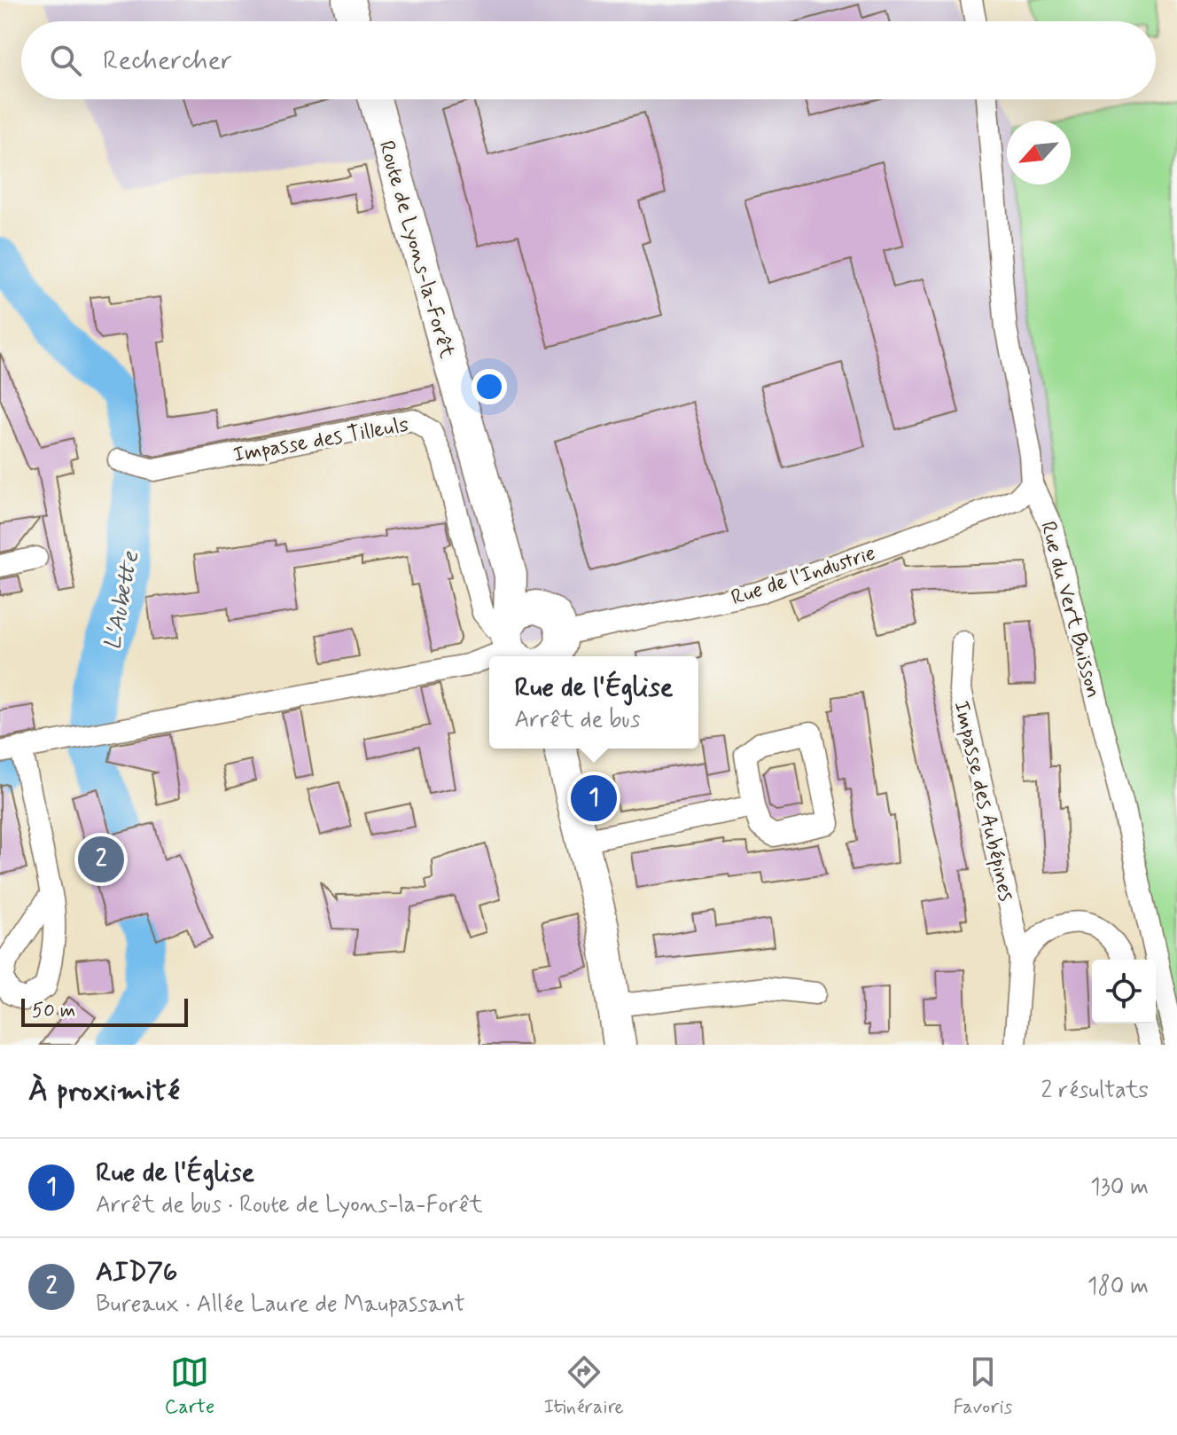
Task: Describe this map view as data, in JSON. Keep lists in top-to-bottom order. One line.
{"streets":{"main road":["Route de Lyons-la-Forêt"],"street":["Impasse des Tilleuls","Rue de l'Industrie","Rue du Vert Buisson","Impasse des Aubépines"]},"crossings":[["Route de Lyons-la-Forêt","Impasse des Tilleuls"],["Route de Lyons-la-Forêt","Rue de l'Industrie"],["Impasse des Tilleuls","Rue de l'Industrie"],["Rue de l'Industrie","Rue du Vert Buisson"]],"water":["L'Aubette"],"scale_bar":"50 m","north":"bottom left","page":{"search":"Rechercher","popup":["Rue de l'Église","Arrêt de bus"],"pins":["1","2"],"scale":"50 m","heading":["À proximité","2 résultats"],"list":[{"mark":"1","name":"Rue de l'Église","note":"Arrêt de bus · Route de Lyons-la-Forêt","value":"130 m"},{"mark":"2","name":"AID76","note":"Bureaux · Allée Laure de Maupassant","value":"180 m"}],"nav":["Carte","Itinéraire","Favoris"]}}
